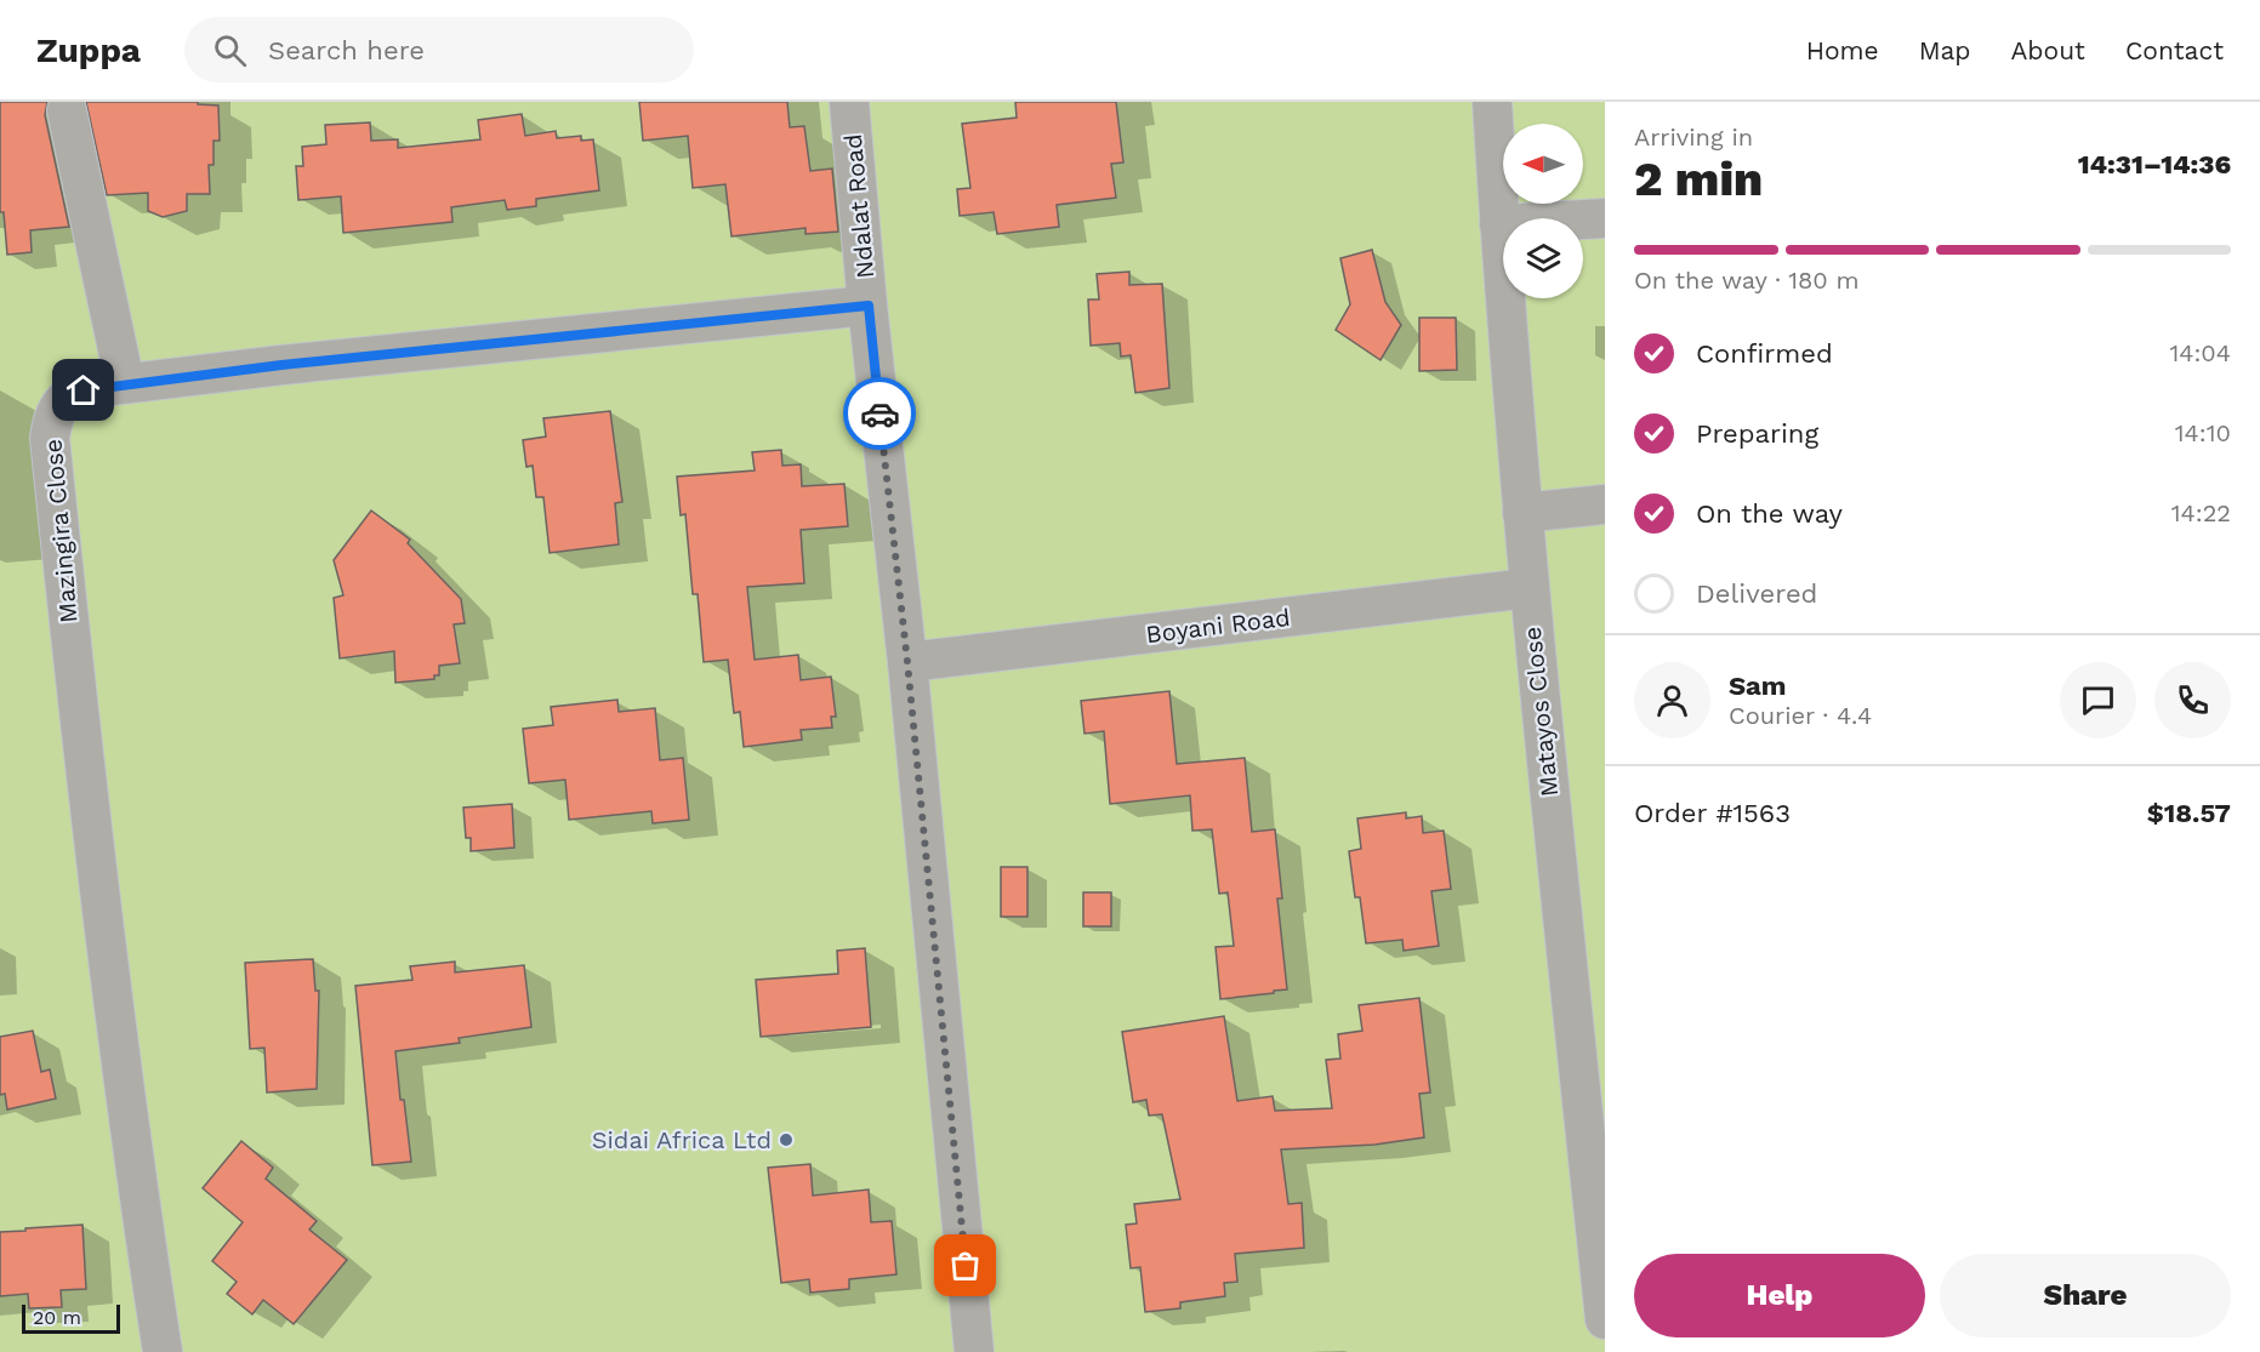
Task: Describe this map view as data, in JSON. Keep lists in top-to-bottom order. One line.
{"streets":{"street":["Ndalat Road","Mazingira Close","Boyani Road","Matayos Close"]},"crossings":[["Ndalat Road","Mazingira Close"],["Ndalat Road","Boyani Road"],["Boyani Road","Matayos Close"]],"places":["Sidai Africa Ltd"],"scale_bar":"20 m","north":"left","page":{"header":"Zuppa","search":"Search here","nav":["Home","Map","About","Contact"],"heading":["2 min","Arriving in","14:31–14:36"],"panel":["Sam","Courier · 4.4","Order #1563","$18.57"],"bar":"On the way · 180 m","list":[["Confirmed","14:04"],["Preparing","14:10"],["On the way","14:22"],"Delivered"],"buttons":["Help","Share"],"scale":"20 m"}}
